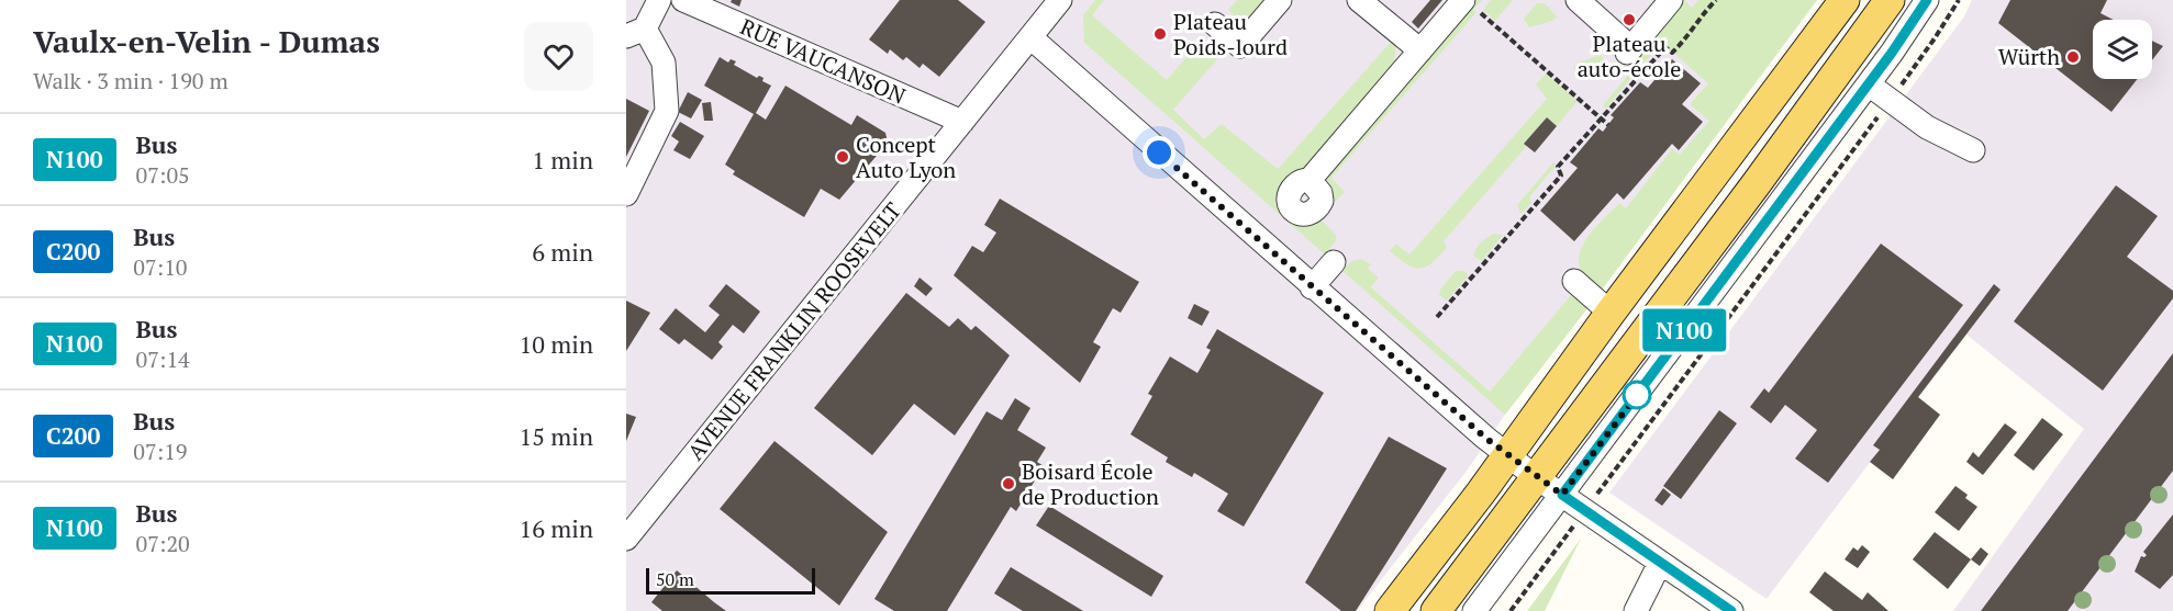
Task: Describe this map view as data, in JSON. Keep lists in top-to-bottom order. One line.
{"streets":{"street":["RUE VAUCANSON","AVENUE FRANKLIN ROOSEVELT"]},"crossings":[["RUE VAUCANSON","AVENUE FRANKLIN ROOSEVELT"]],"places":["Plateau auto-école","Plateau Poids-lourd","Würth","Concept Auto Lyon","Boisard École de Production"],"lines":["bus line N100"],"scale_bar":"50 m","page":{"heading":["Vaulx-en-Velin - Dumas","Walk · 3 min · 190 m"],"on_map":"N100","list":[{"mark":"N100","name":"Bus","note":"07:05","value":"1 min"},{"mark":"C200","name":"Bus","note":"07:10","value":"6 min"},{"mark":"N100","name":"Bus","note":"07:14","value":"10 min"},{"mark":"C200","name":"Bus","note":"07:19","value":"15 min"},{"mark":"N100","name":"Bus","note":"07:20","value":"16 min"}],"scale":"50 m"}}
